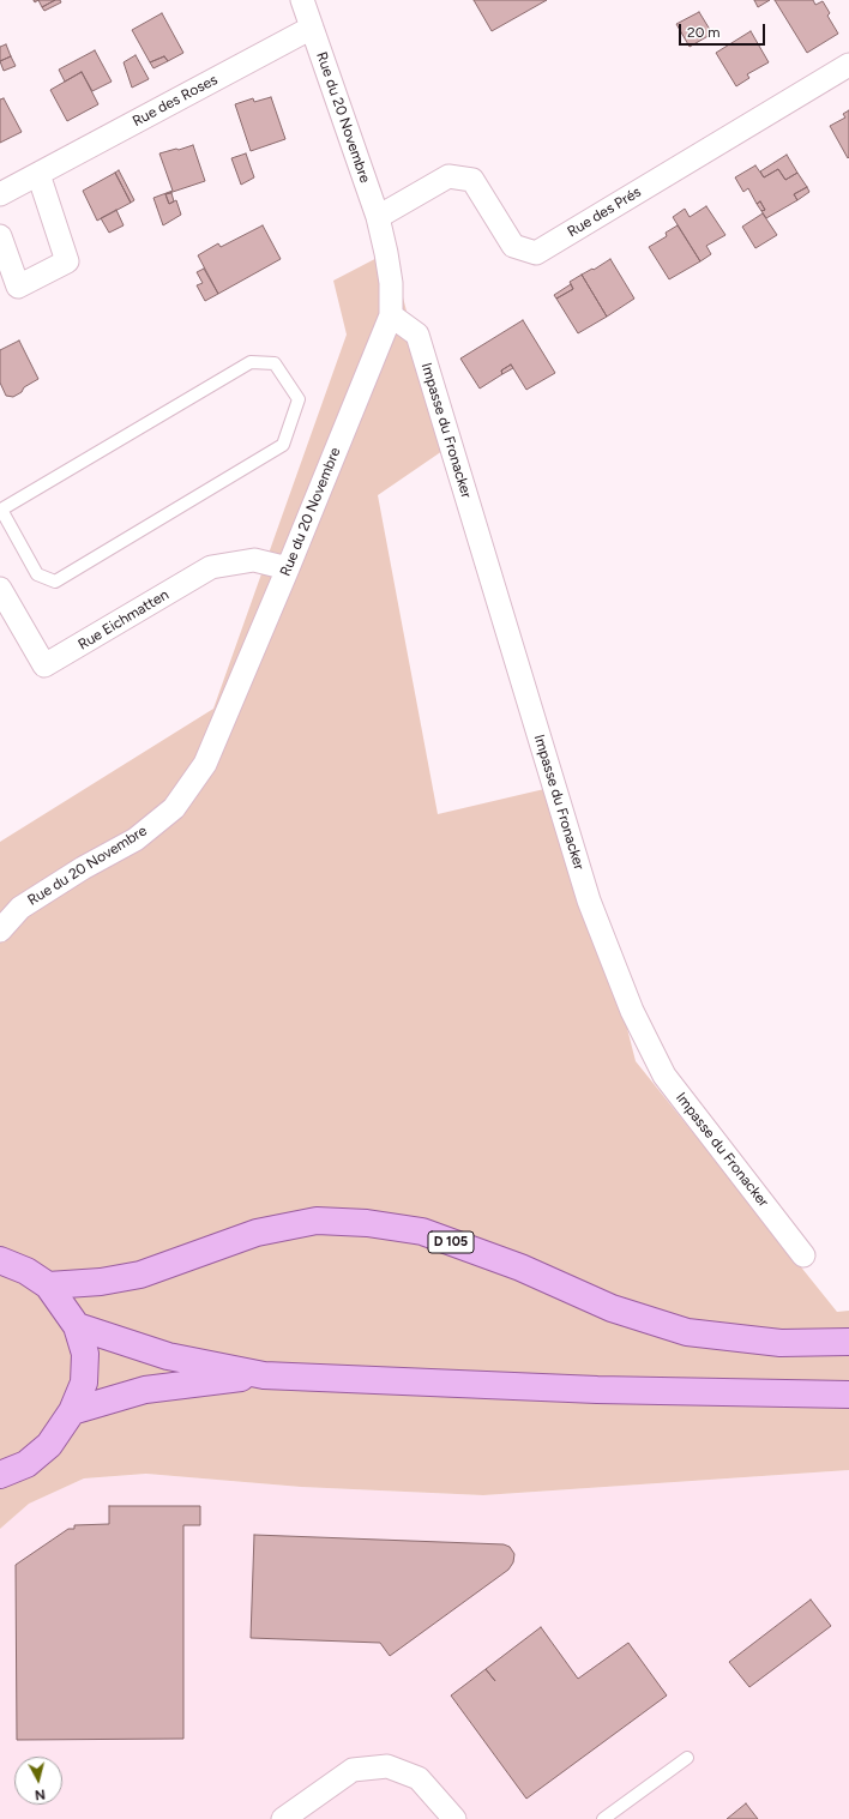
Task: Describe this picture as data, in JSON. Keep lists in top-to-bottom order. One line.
{"streets":{"main road":["D 105"],"street":["Rue des Roses","Rue du 20 Novembre","Rue des Prés","Impasse du Fronacker","Rue Eichmatten"]},"crossings":[["Rue des Roses","Rue du 20 Novembre"],["Rue du 20 Novembre","Rue des Prés"],["Rue du 20 Novembre","Impasse du Fronacker"],["Rue du 20 Novembre","Rue Eichmatten"]],"scale_bar":"20 m","north":"bottom"}
